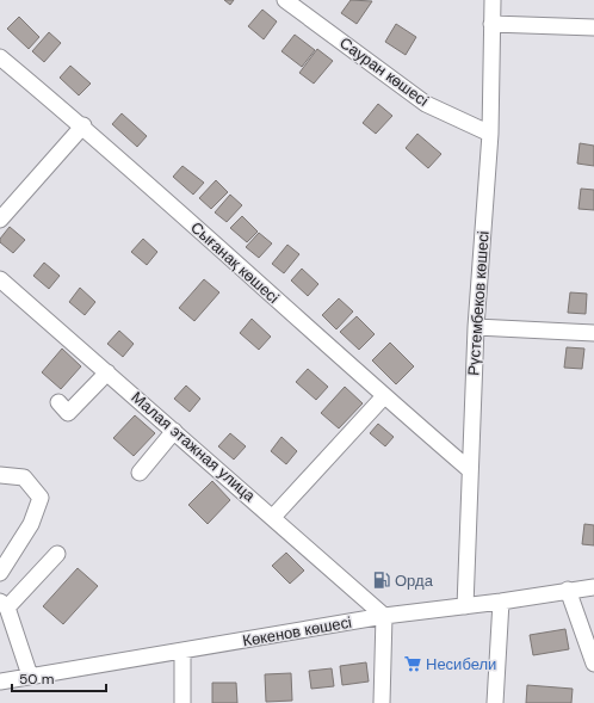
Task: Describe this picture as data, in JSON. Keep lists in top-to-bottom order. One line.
{"streets":{"street":["Сауран көшесі","Сығанақ көшесі","Рүстембеков көшесі","Малая этажная улица","Көкенов көшесі"]},"crossings":[["Сауран көшесі","Рүстембеков көшесі"],["Сығанақ көшесі","Рүстембеков көшесі"],["Рүстембеков көшесі","Көкенов көшесі"],["Малая этажная улица","Көкенов көшесі"]],"places":{"fuel station":["Орда"],"supermarket":["Несибели"]},"scale_bar":"50 m"}
